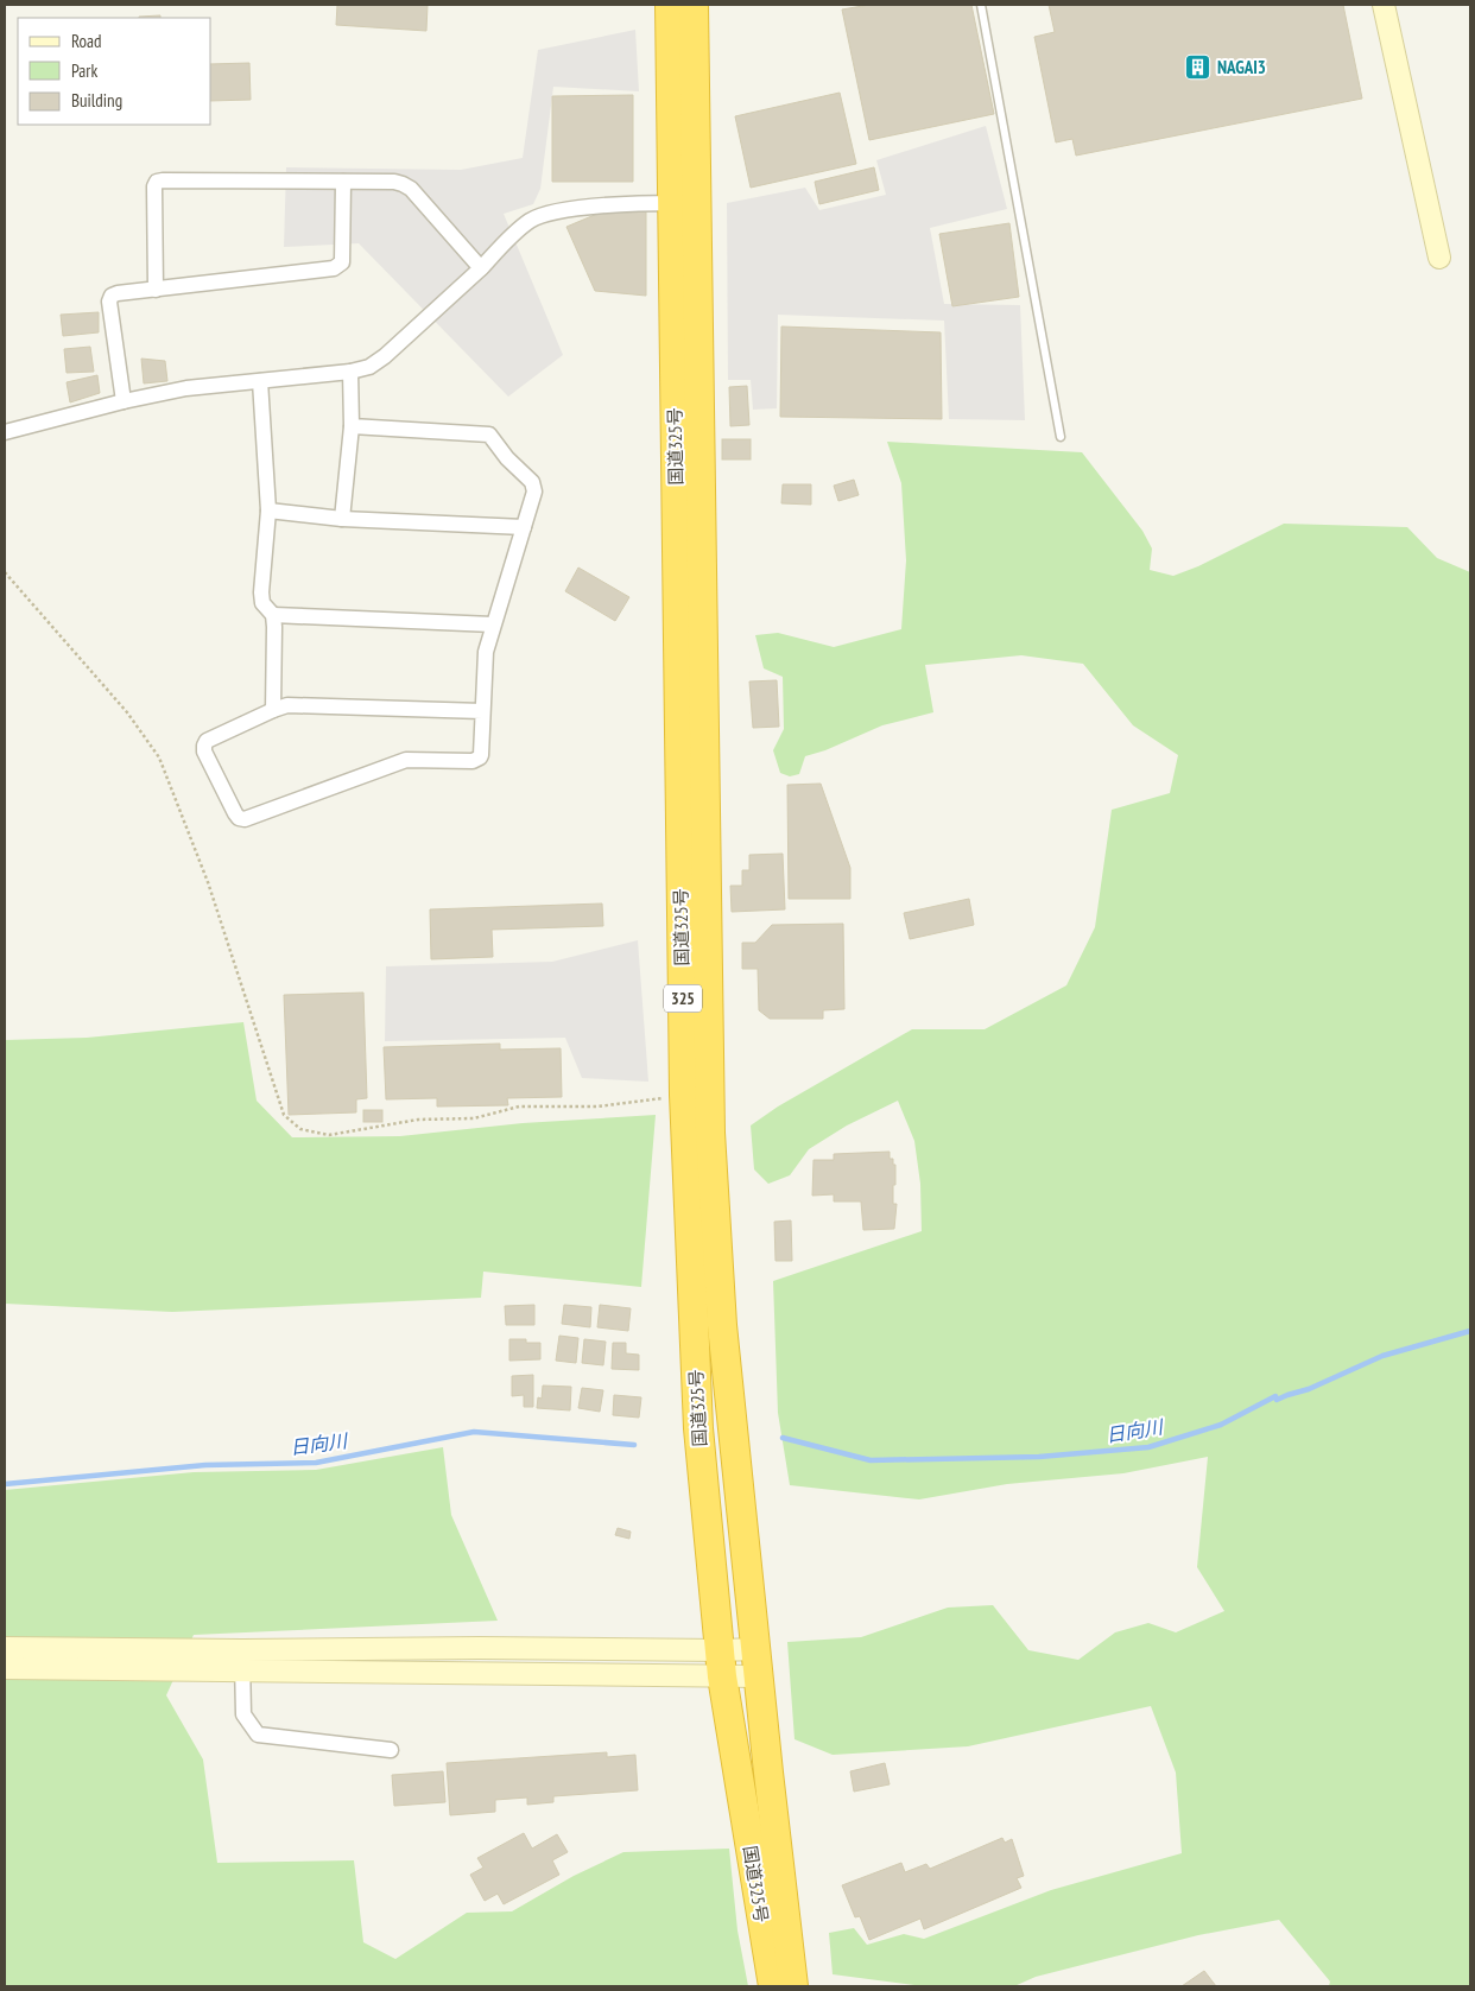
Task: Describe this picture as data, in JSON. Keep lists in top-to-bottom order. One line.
{"streets":{"highway":["国道325号","325"]},"water":["日向川"],"places":{"building":["NAGAI3"]},"legend":["Road","Park","Building"]}
